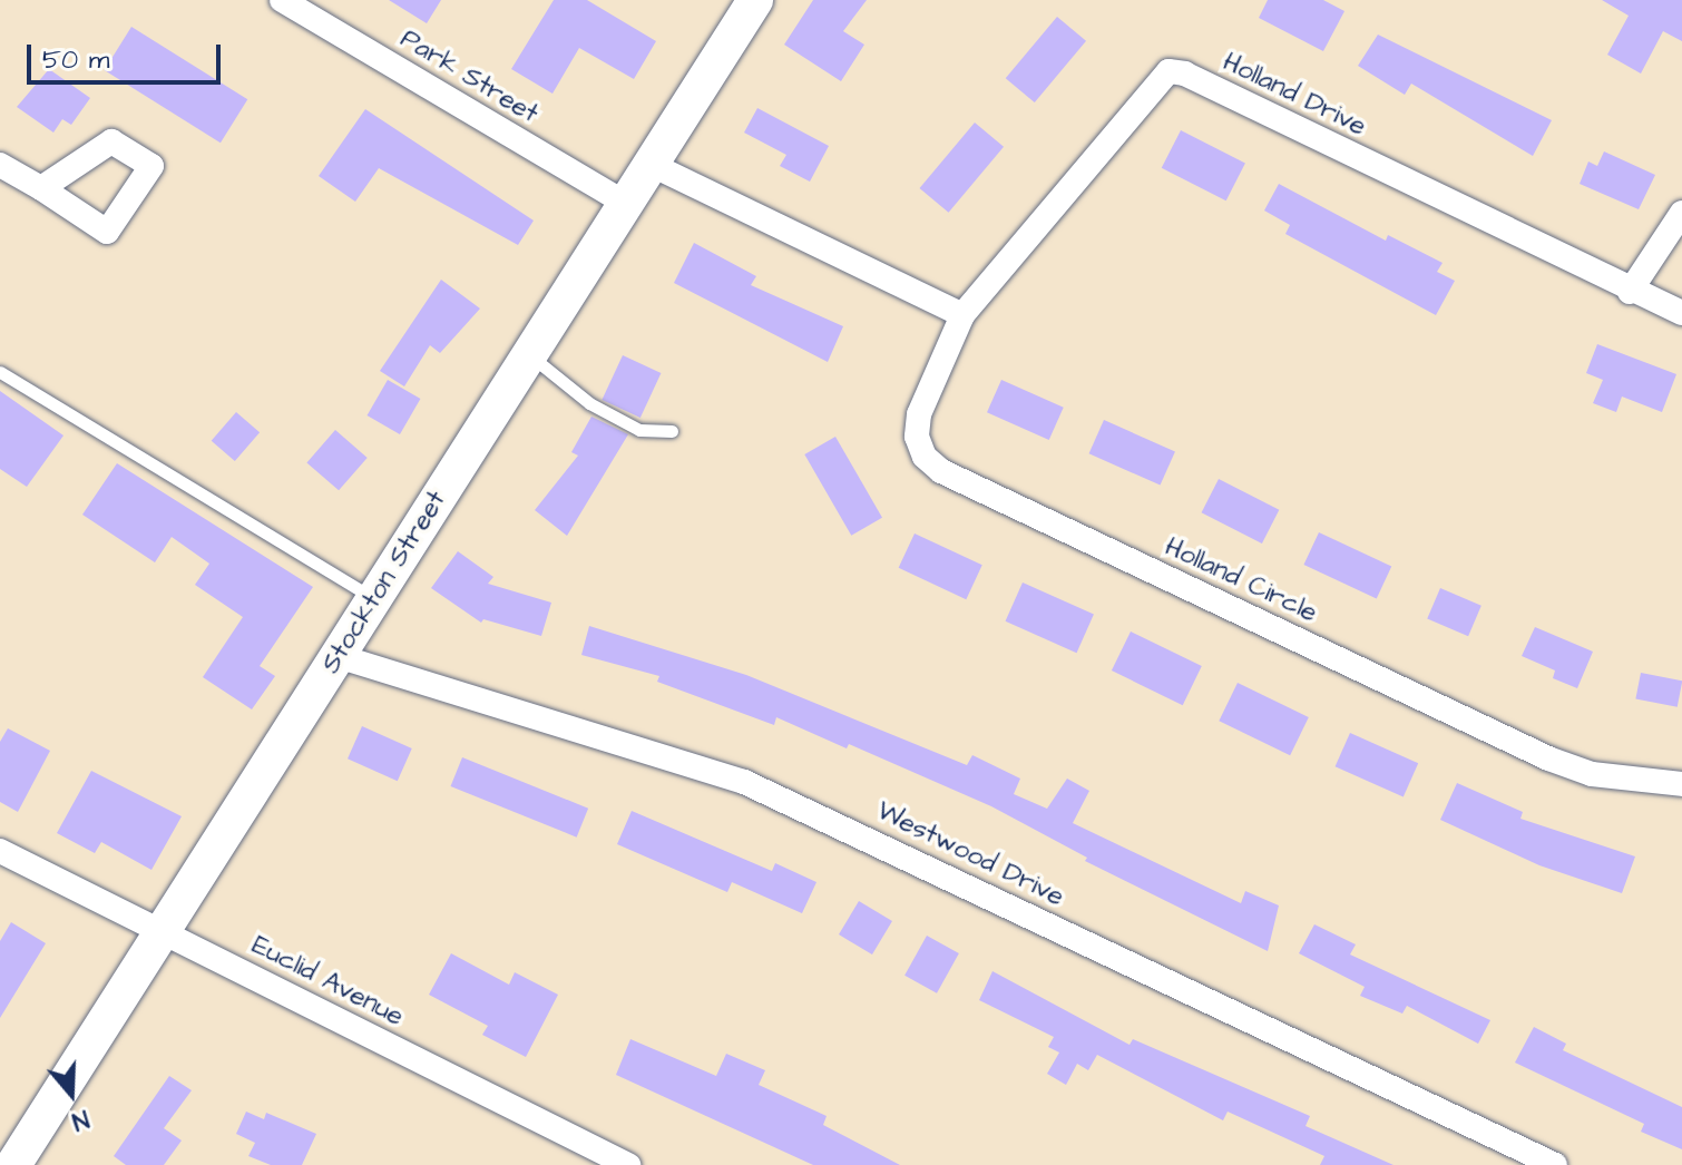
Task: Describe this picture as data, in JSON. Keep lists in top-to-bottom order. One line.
{"streets":{"street":["Park Street","Holland Drive","Holland Circle","Stockton Street","Westwood Drive","Euclid Avenue"]},"crossings":[["Park Street","Stockton Street"],["Holland Drive","Holland Circle"],["Stockton Street","Westwood Drive"],["Stockton Street","Euclid Avenue"]],"scale_bar":"50 m","north":"bottom"}
